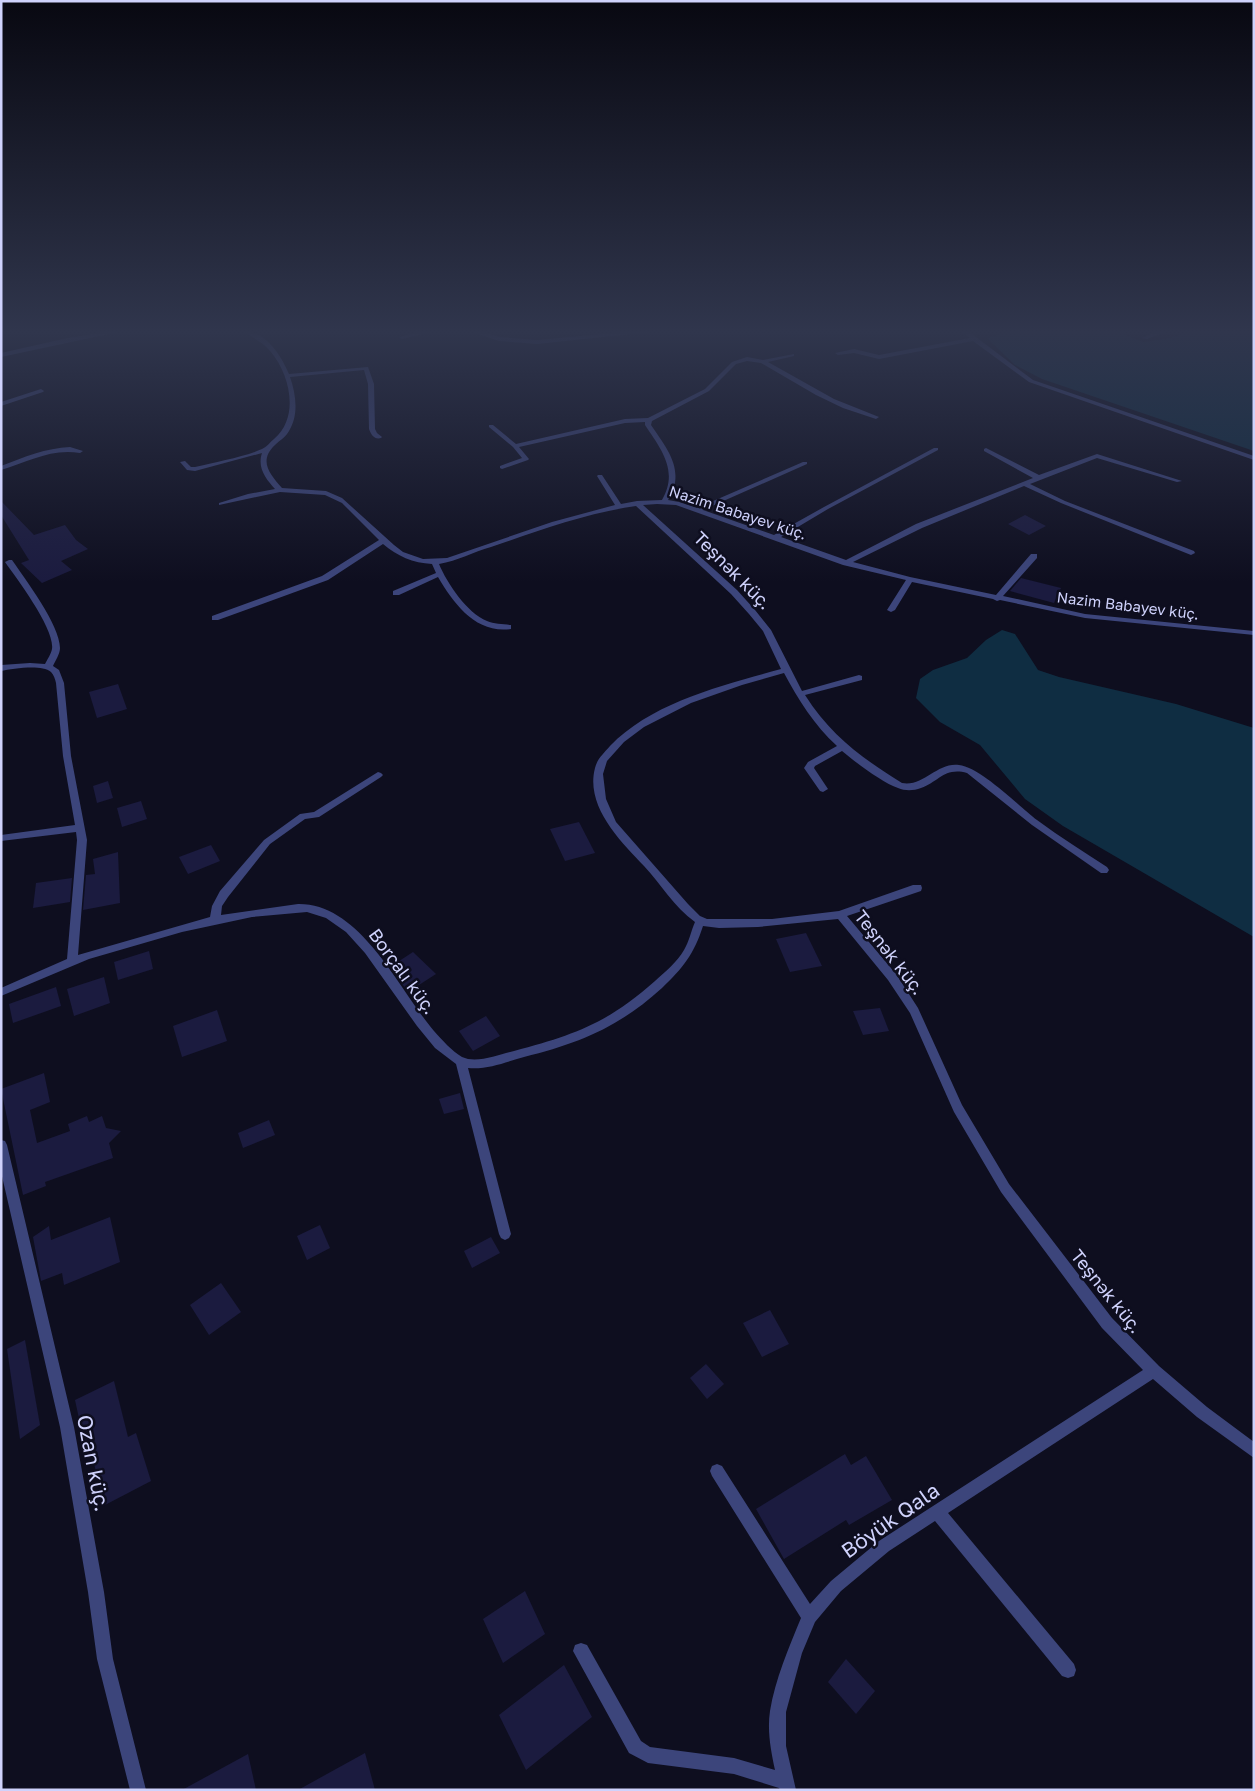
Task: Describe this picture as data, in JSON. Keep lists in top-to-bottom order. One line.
{"streets":{"street":["Nazim Babayev küç.","Teşnək küç.","Borçalı küç.","Ozan küç.","Böyük Qala"]},"crossings":[["Nazim Babayev küç.","Teşnək küç."],["Teşnək küç.","Böyük Qala"]]}
